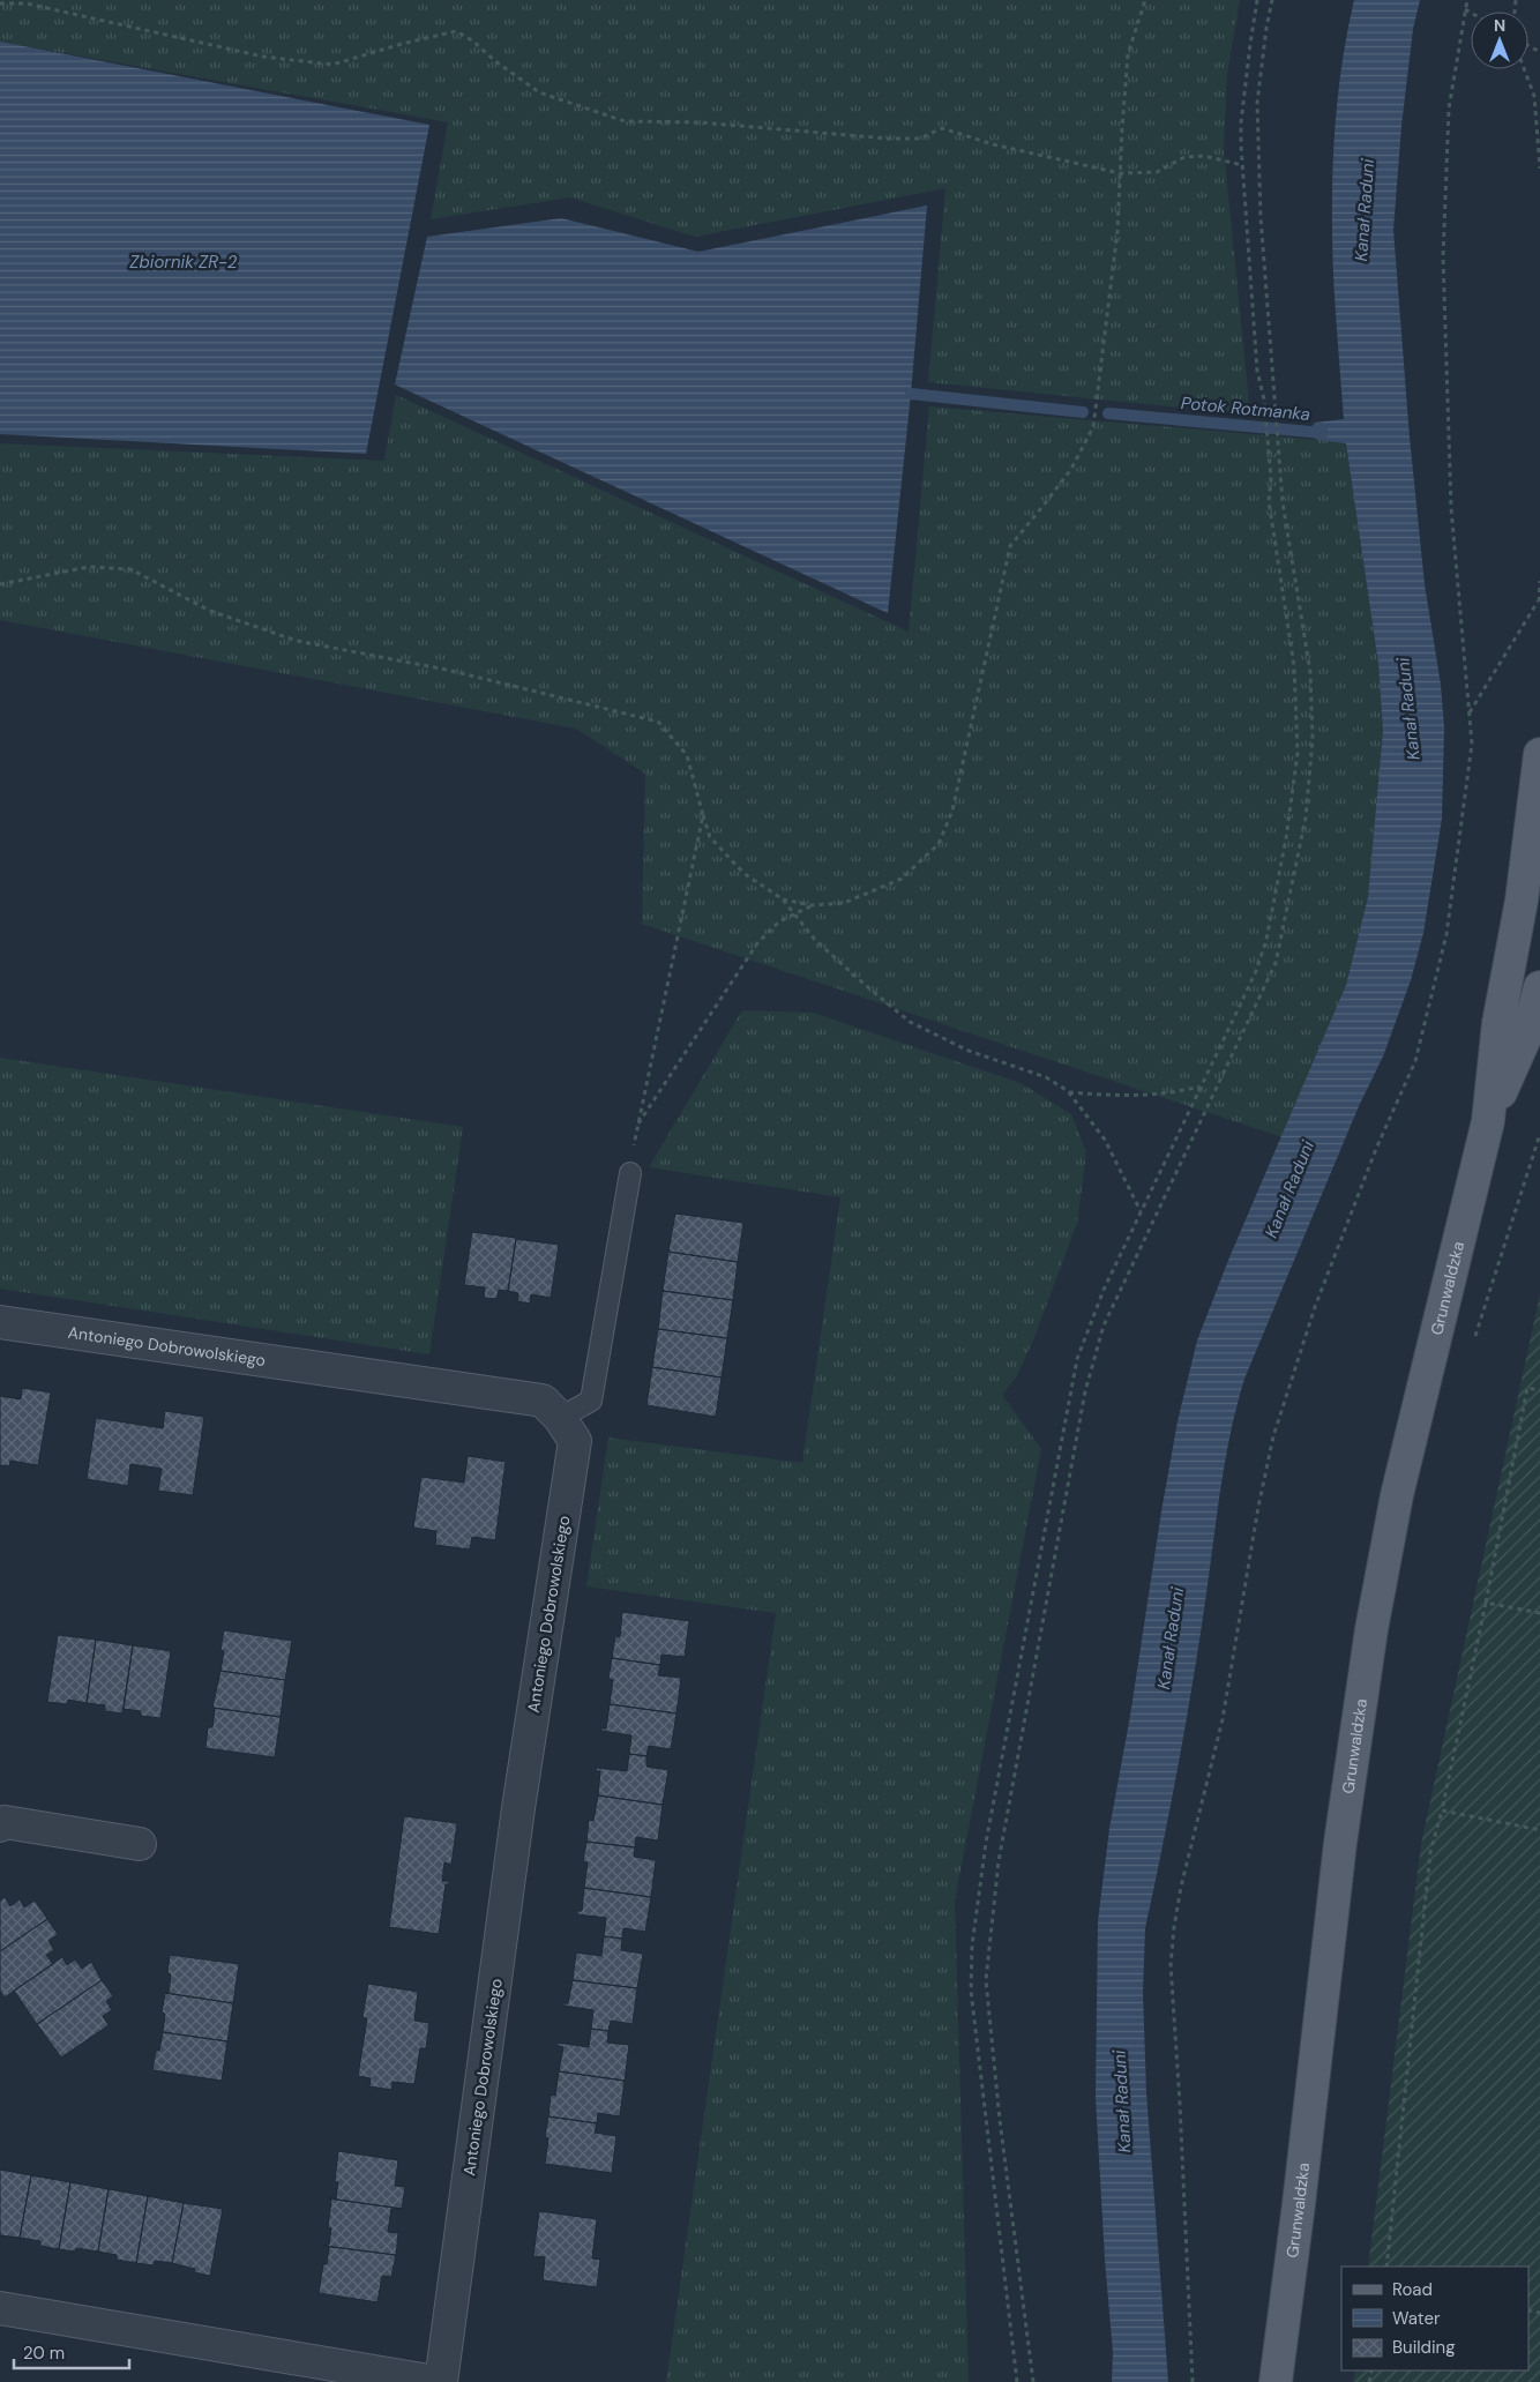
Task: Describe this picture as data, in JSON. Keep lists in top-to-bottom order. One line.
{"streets":{"main road":["Grunwaldzka"],"street":["Antoniego Dobrowolskiego"]},"water":["Kanał Raduni","Zbiornik ZR-2","Potok Rotmanka"],"legend":["Road","Water","Building"],"scale_bar":"20 m","north":"top"}
